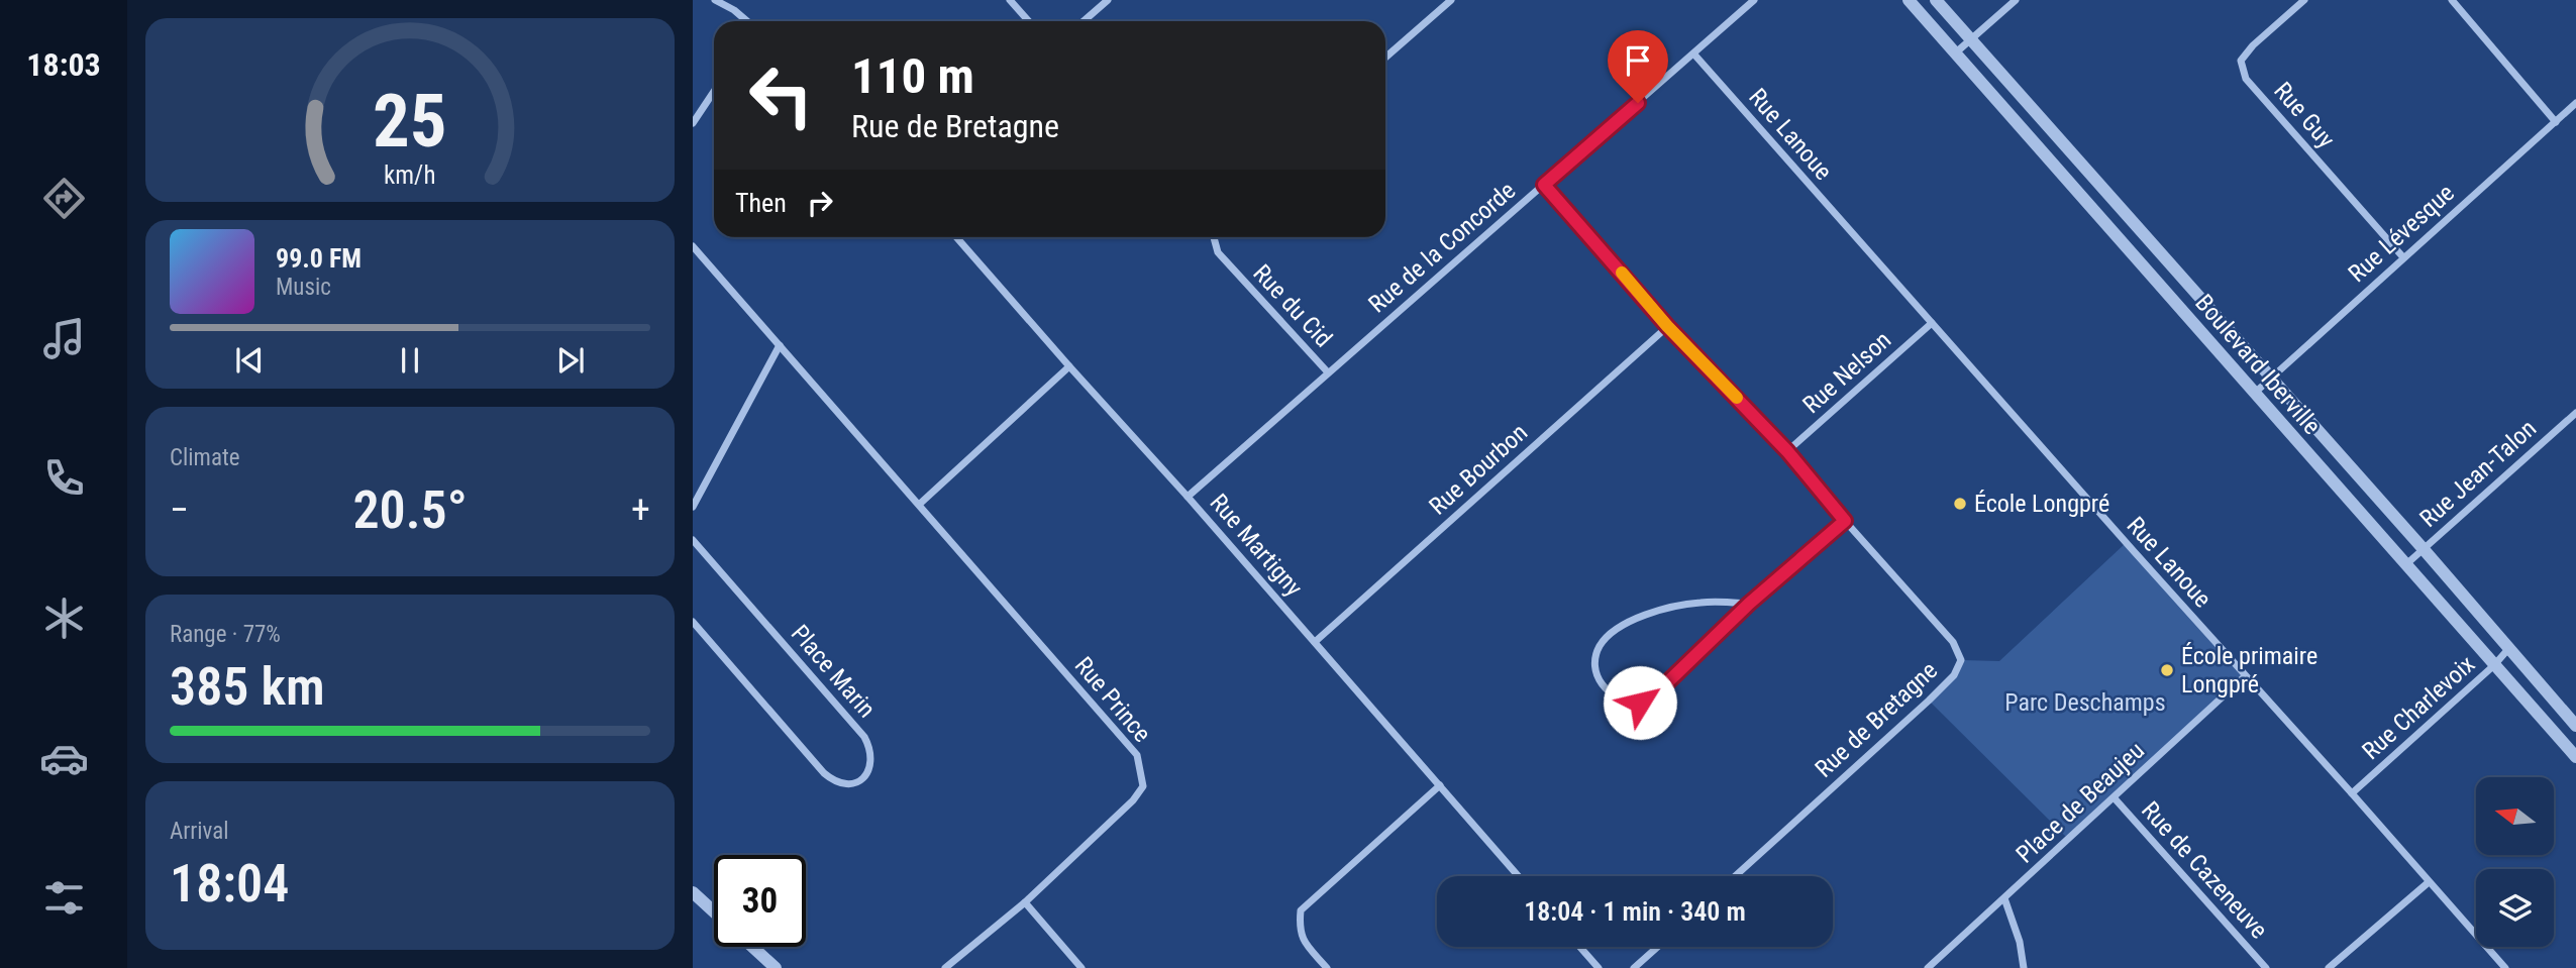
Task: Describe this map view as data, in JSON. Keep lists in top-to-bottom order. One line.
{"streets":{"street":["Rue Guy","Rue Lanoue","Rue Lévesque","Rue de la Concorde","Rue du Cid","Boulevard Iberville","Rue Nelson","Rue Bourbon","Rue Jean-Talon","Rue Martigny","Place Marin","Rue Prince","Rue Charlevoix","Rue de Bretagne","Place de Beaujeu","Rue de Cazeneuve"]},"crossings":[["Rue Guy","Rue Lévesque"],["Rue Lanoue","Rue de la Concorde"],["Rue Lanoue","Rue Nelson"],["Rue Lanoue","Rue Charlevoix"],["Rue Lanoue","Place de Beaujeu"],["Rue Lévesque","Boulevard Iberville"],["Rue de la Concorde","Rue du Cid"],["Rue de la Concorde","Rue Martigny"],["Rue de la Concorde","Rue de Bretagne"],["Boulevard Iberville","Rue Jean-Talon"],["Boulevard Iberville","Rue Charlevoix"],["Rue Nelson","Rue de Bretagne"],["Rue Bourbon","Rue Martigny"],["Rue Bourbon","Rue de Bretagne"],["Place de Beaujeu","Rue de Cazeneuve"]],"parks":["Parc Deschamps"],"places":["École Longpré","École primaire Longpré"],"north":"left","page":{"tabs":"18:03","turn":["110 m","Rue de Bretagne"],"then":"Then","song":["99.0 FM","Music"],"tile":["Climate",["Range · 77%","385 km"],["Arrival","18:04"]],"heat":["−","20.5°","+"],"limit":"30","trip":"18:04 · 1 min · 340 m","gauge":["25","km/h"]}}
